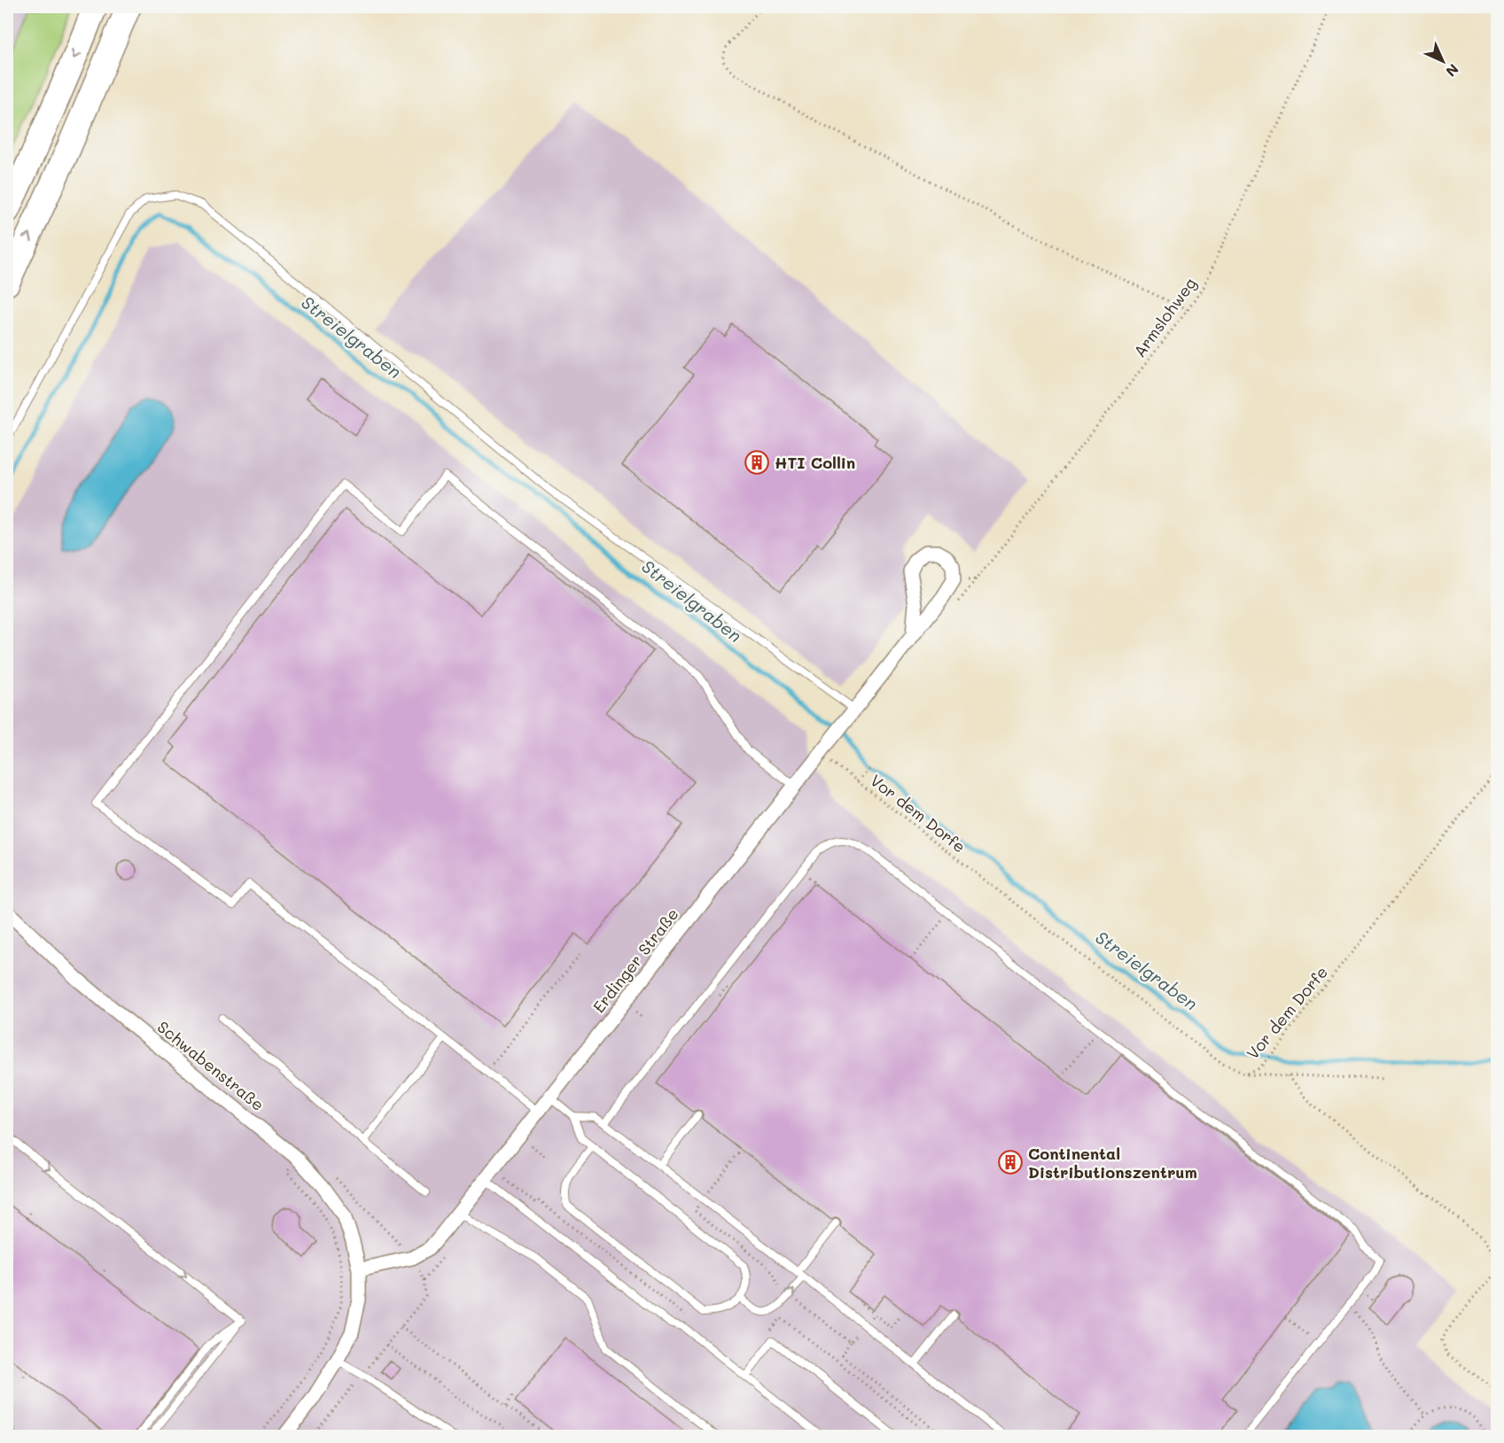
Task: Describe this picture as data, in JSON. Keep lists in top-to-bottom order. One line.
{"streets":{"street":["Erdinger Straße","Schwabenstraße"],"path":["Armslohweg","Vor dem Dorfe"]},"crossings":[["Armslohweg","Erdinger Straße"],["Vor dem Dorfe","Erdinger Straße"],["Erdinger Straße","Schwabenstraße"]],"water":["Streielgraben"],"places":{"building":["HTI Collin","Continental Distributionszentrum"]},"north":"bottom right"}
